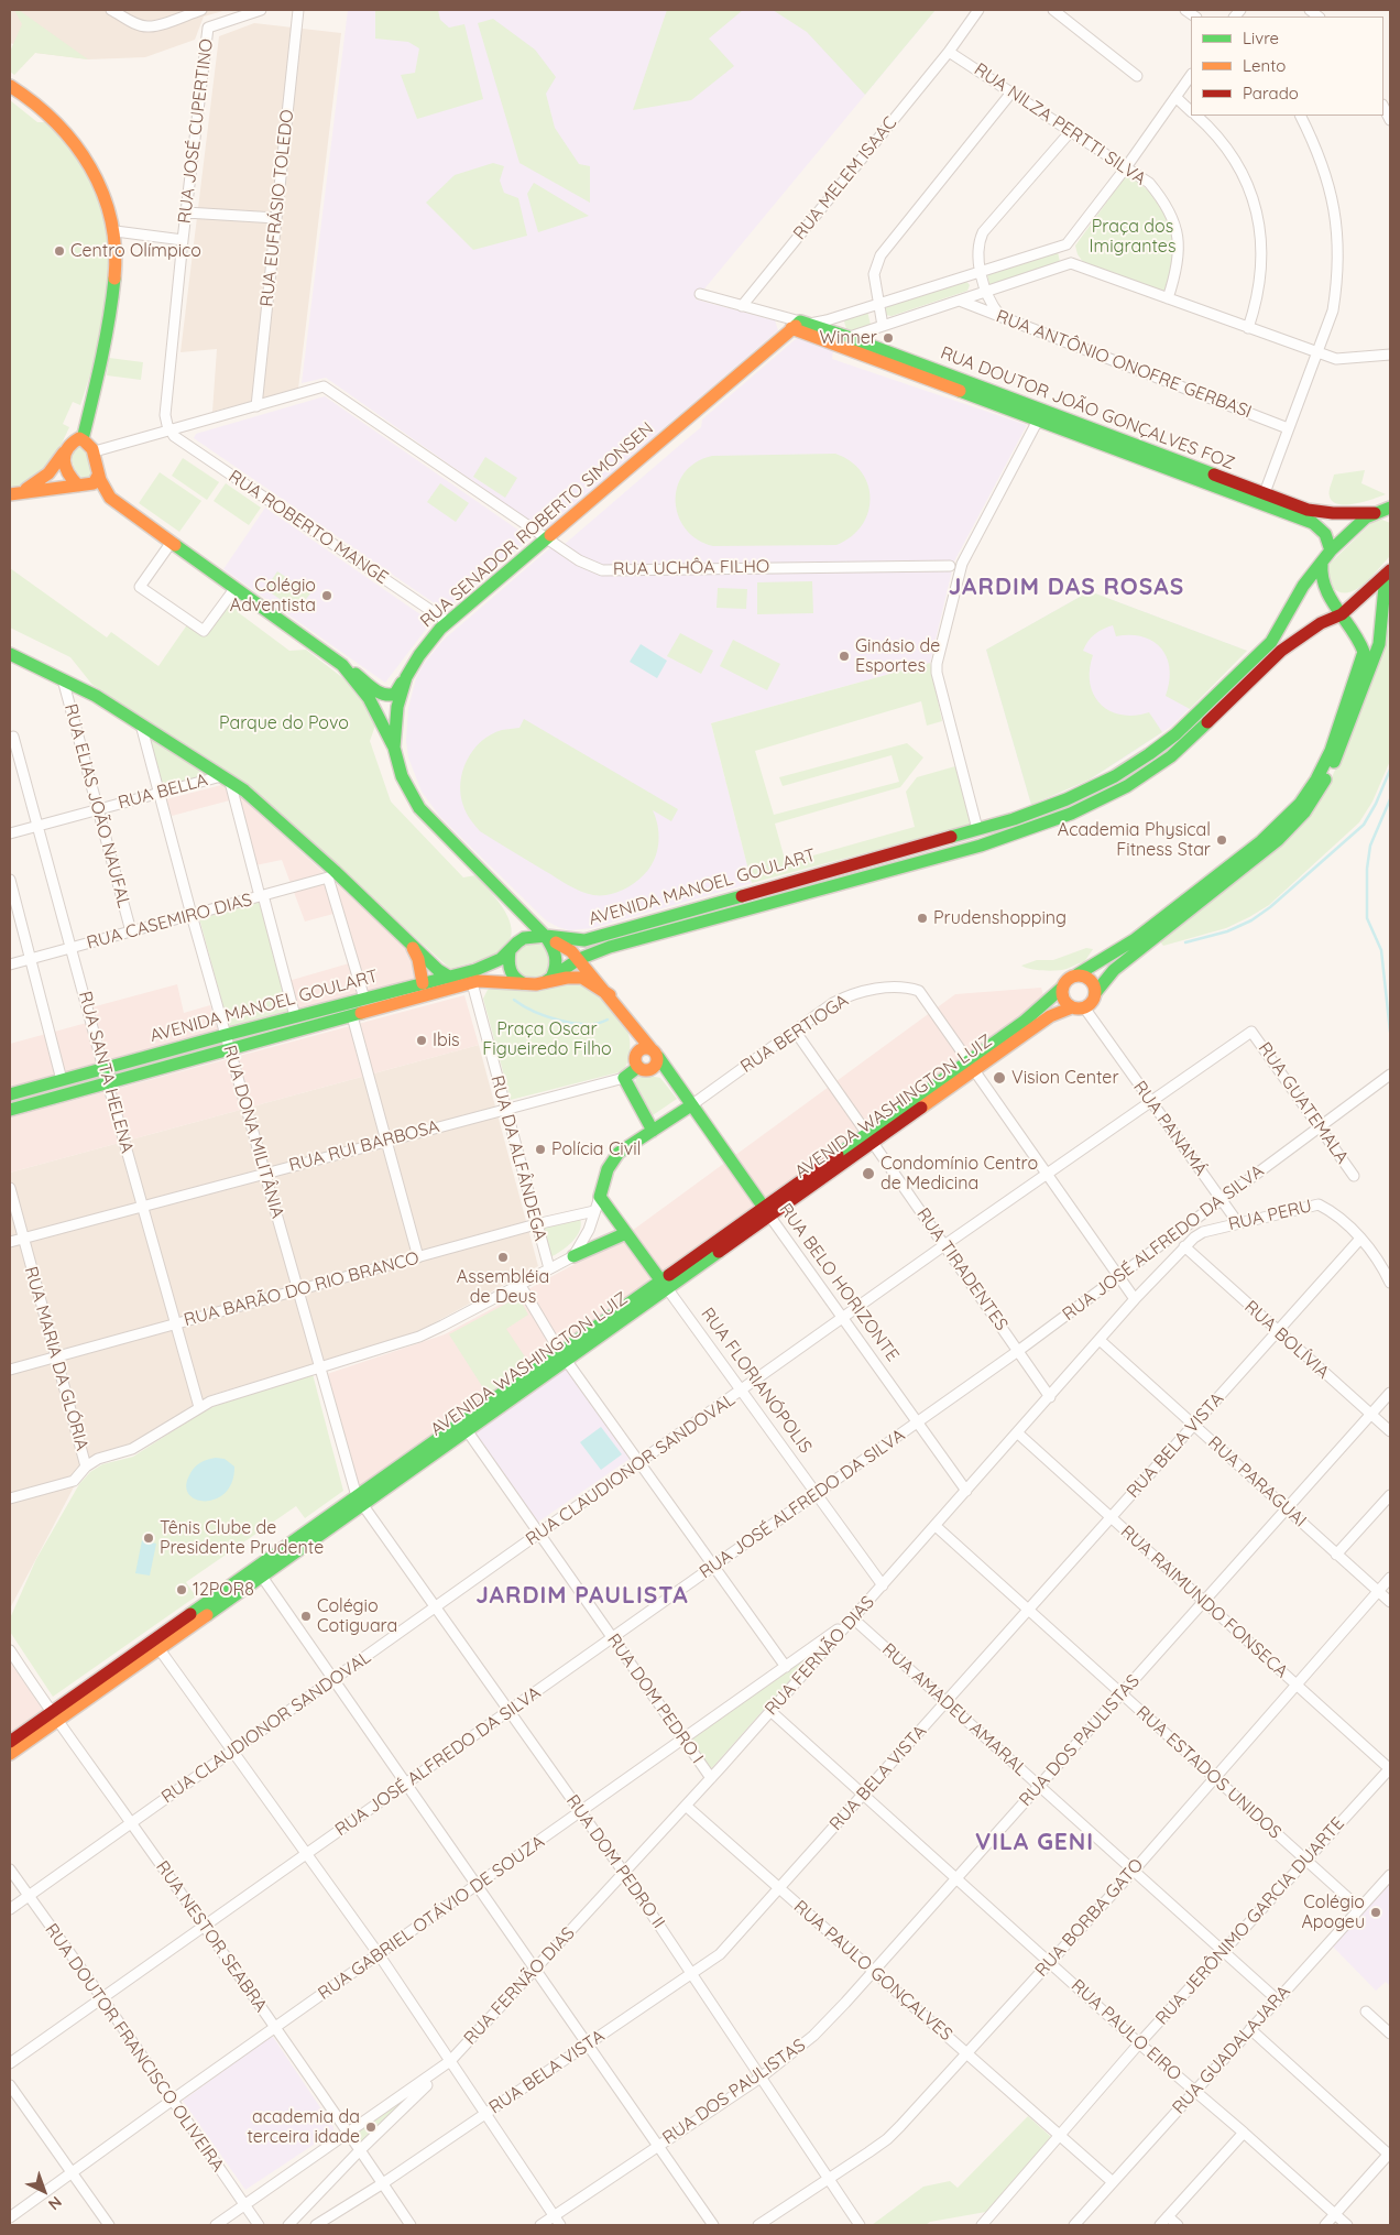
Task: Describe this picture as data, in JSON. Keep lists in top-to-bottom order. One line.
{"streets":{"main road":["RUA DOUTOR JOÃO GONÇALVES FOZ","RUA SENADOR ROBERTO SIMONSEN","AVENIDA MANOEL GOULART","AVENIDA WASHINGTON LUIZ","RUA BELO HORIZONTE","RUA FLORIANÓPOLIS"],"street":["RUA NILZA PERTTI SILVA","RUA JOSÉ CUPERTINO","RUA MELEM ISAAC","RUA EUFRÁSIO TOLEDO","RUA ANTÔNIO ONOFRE GERBASI","RUA ROBERTO MANGE","RUA UCHÔA FILHO","RUA BELLA","RUA ELIAS JOÃO NAUFAL","RUA CASEMIRO DIAS","RUA BERTIOGA","RUA SANTA HELENA","RUA GUATEMALA","RUA PANAMÁ","RUA DONA MILITÂNIA","RUA RUI BARBOSA","RUA DA ALFÂNDEGA","RUA PERU","RUA JOSÉ ALFREDO DA SILVA","RUA TIRADENTES","RUA BARÃO DO RIO BRANCO","RUA BOLÍVIA","RUA MARIA DA GLÓRIA","RUA BELA VISTA","RUA CLAUDIONOR SANDOVAL","RUA PARAGUAI","RUA RAIMUNDO FONSECA","RUA FERNÃO DIAS","RUA DOM PEDRO I","RUA AMADEU AMARAL","RUA DOS PAULISTAS","RUA ESTADOS UNIDOS","RUA DOM PEDRO II","RUA GABRIEL OTÁVIO DE SOUZA","RUA BORBA GATO","RUA JERÔNIMO GARCIA DUARTE","RUA NESTOR SEABRA","RUA PAULO GONÇALVES","RUA PAULO EIRO","RUA DOUTOR FRANCISCO OLIVEIRA","RUA GUADALAJARA"]},"crossings":[["RUA NILZA PERTTI SILVA","RUA MELEM ISAAC"],["RUA JOSÉ CUPERTINO","RUA ROBERTO MANGE"],["RUA MELEM ISAAC","RUA DOUTOR JOÃO GONÇALVES FOZ"],["RUA EUFRÁSIO TOLEDO","RUA UCHÔA FILHO"],["RUA DOUTOR JOÃO GONÇALVES FOZ","RUA SENADOR ROBERTO SIMONSEN"],["RUA DOUTOR JOÃO GONÇALVES FOZ","AVENIDA MANOEL GOULART"],["RUA SENADOR ROBERTO SIMONSEN","RUA ROBERTO MANGE"],["RUA SENADOR ROBERTO SIMONSEN","RUA UCHÔA FILHO"],["RUA SENADOR ROBERTO SIMONSEN","AVENIDA MANOEL GOULART"],["RUA BELLA","RUA ELIAS JOÃO NAUFAL"],["RUA BELLA","RUA SANTA HELENA"],["RUA BELLA","RUA DONA MILITÂNIA"],["RUA ELIAS JOÃO NAUFAL","RUA CASEMIRO DIAS"],["AVENIDA MANOEL GOULART","RUA SANTA HELENA"],["AVENIDA MANOEL GOULART","RUA DONA MILITÂNIA"],["AVENIDA MANOEL GOULART","RUA DA ALFÂNDEGA"],["RUA CASEMIRO DIAS","RUA SANTA HELENA"],["RUA CASEMIRO DIAS","RUA DONA MILITÂNIA"],["RUA BERTIOGA","AVENIDA WASHINGTON LUIZ"],["RUA BERTIOGA","RUA JOSÉ ALFREDO DA SILVA"],["RUA BERTIOGA","RUA TIRADENTES"],["RUA BERTIOGA","RUA BELO HORIZONTE"],["RUA BERTIOGA","RUA CLAUDIONOR SANDOVAL"],["RUA BERTIOGA","RUA FERNÃO DIAS"],["RUA SANTA HELENA","RUA RUI BARBOSA"],["RUA SANTA HELENA","RUA BARÃO DO RIO BRANCO"],["RUA GUATEMALA","RUA JOSÉ ALFREDO DA SILVA"],["RUA GUATEMALA","RUA CLAUDIONOR SANDOVAL"],["AVENIDA WASHINGTON LUIZ","RUA PANAMÁ"],["AVENIDA WASHINGTON LUIZ","RUA DONA MILITÂNIA"],["AVENIDA WASHINGTON LUIZ","RUA TIRADENTES"],["AVENIDA WASHINGTON LUIZ","RUA BELO HORIZONTE"],["AVENIDA WASHINGTON LUIZ","RUA FLORIANÓPOLIS"],["AVENIDA WASHINGTON LUIZ","RUA DOM PEDRO I"],["AVENIDA WASHINGTON LUIZ","RUA DOM PEDRO II"],["AVENIDA WASHINGTON LUIZ","RUA NESTOR SEABRA"],["RUA PANAMÁ","RUA PERU"],["RUA PANAMÁ","RUA JOSÉ ALFREDO DA SILVA"],["RUA PANAMÁ","RUA CLAUDIONOR SANDOVAL"],["RUA DONA MILITÂNIA","RUA RUI BARBOSA"],["RUA DONA MILITÂNIA","RUA BARÃO DO RIO BRANCO"],["RUA DONA MILITÂNIA","RUA DOM PEDRO II"],["RUA RUI BARBOSA","RUA DA ALFÂNDEGA"],["RUA RUI BARBOSA","RUA MARIA DA GLÓRIA"],["RUA DA ALFÂNDEGA","RUA BARÃO DO RIO BRANCO"],["RUA PERU","RUA BOLÍVIA"],["RUA PERU","RUA BELA VISTA"],["RUA PERU","RUA FERNÃO DIAS"],["RUA JOSÉ ALFREDO DA SILVA","RUA TIRADENTES"],["RUA JOSÉ ALFREDO DA SILVA","RUA BELO HORIZONTE"],["RUA JOSÉ ALFREDO DA SILVA","RUA FLORIANÓPOLIS"],["RUA JOSÉ ALFREDO DA SILVA","RUA DOM PEDRO I"],["RUA JOSÉ ALFREDO DA SILVA","RUA DOM PEDRO II"],["RUA JOSÉ ALFREDO DA SILVA","RUA NESTOR SEABRA"],["RUA JOSÉ ALFREDO DA SILVA","RUA DOUTOR FRANCISCO OLIVEIRA"],["RUA TIRADENTES","RUA CLAUDIONOR SANDOVAL"],["RUA TIRADENTES","RUA FERNÃO DIAS"],["RUA BELO HORIZONTE","RUA CLAUDIONOR SANDOVAL"],["RUA BELO HORIZONTE","RUA FERNÃO DIAS"],["RUA BARÃO DO RIO BRANCO","RUA MARIA DA GLÓRIA"],["RUA BOLÍVIA","RUA BELA VISTA"],["RUA BOLÍVIA","RUA FERNÃO DIAS"],["RUA BOLÍVIA","RUA DOS PAULISTAS"],["RUA FLORIANÓPOLIS","RUA CLAUDIONOR SANDOVAL"],["RUA FLORIANÓPOLIS","RUA FERNÃO DIAS"],["RUA BELA VISTA","RUA PARAGUAI"],["RUA BELA VISTA","RUA RAIMUNDO FONSECA"],["RUA BELA VISTA","RUA AMADEU AMARAL"],["RUA BELA VISTA","RUA ESTADOS UNIDOS"],["RUA BELA VISTA","RUA DOM PEDRO II"],["RUA BELA VISTA","RUA NESTOR SEABRA"],["RUA BELA VISTA","RUA PAULO GONÇALVES"],["RUA BELA VISTA","RUA PAULO EIRO"],["RUA CLAUDIONOR SANDOVAL","RUA DOM PEDRO I"],["RUA CLAUDIONOR SANDOVAL","RUA DOM PEDRO II"],["RUA CLAUDIONOR SANDOVAL","RUA NESTOR SEABRA"],["RUA CLAUDIONOR SANDOVAL","RUA DOUTOR FRANCISCO OLIVEIRA"],["RUA PARAGUAI","RUA FERNÃO DIAS"],["RUA PARAGUAI","RUA DOS PAULISTAS"],["RUA PARAGUAI","RUA BORBA GATO"],["RUA RAIMUNDO FONSECA","RUA FERNÃO DIAS"],["RUA RAIMUNDO FONSECA","RUA DOS PAULISTAS"],["RUA RAIMUNDO FONSECA","RUA BORBA GATO"],["RUA RAIMUNDO FONSECA","RUA JERÔNIMO GARCIA DUARTE"],["RUA FERNÃO DIAS","RUA DOM PEDRO I"],["RUA FERNÃO DIAS","RUA AMADEU AMARAL"],["RUA FERNÃO DIAS","RUA ESTADOS UNIDOS"],["RUA FERNÃO DIAS","RUA DOM PEDRO II"],["RUA FERNÃO DIAS","RUA GABRIEL OTÁVIO DE SOUZA"],["RUA FERNÃO DIAS","RUA NESTOR SEABRA"],["RUA FERNÃO DIAS","RUA PAULO GONÇALVES"],["RUA FERNÃO DIAS","RUA PAULO EIRO"],["RUA DOM PEDRO I","RUA GABRIEL OTÁVIO DE SOUZA"],["RUA AMADEU AMARAL","RUA DOS PAULISTAS"],["RUA AMADEU AMARAL","RUA GABRIEL OTÁVIO DE SOUZA"],["RUA AMADEU AMARAL","RUA BORBA GATO"],["RUA AMADEU AMARAL","RUA JERÔNIMO GARCIA DUARTE"],["RUA AMADEU AMARAL","RUA GUADALAJARA"],["RUA DOS PAULISTAS","RUA ESTADOS UNIDOS"],["RUA DOS PAULISTAS","RUA DOM PEDRO II"],["RUA DOS PAULISTAS","RUA PAULO GONÇALVES"],["RUA DOS PAULISTAS","RUA PAULO EIRO"],["RUA ESTADOS UNIDOS","RUA BORBA GATO"],["RUA ESTADOS UNIDOS","RUA JERÔNIMO GARCIA DUARTE"],["RUA ESTADOS UNIDOS","RUA GUADALAJARA"],["RUA DOM PEDRO II","RUA GABRIEL OTÁVIO DE SOUZA"],["RUA DOM PEDRO II","RUA BORBA GATO"],["RUA GABRIEL OTÁVIO DE SOUZA","RUA NESTOR SEABRA"],["RUA GABRIEL OTÁVIO DE SOUZA","RUA DOUTOR FRANCISCO OLIVEIRA"],["RUA BORBA GATO","RUA PAULO GONÇALVES"],["RUA BORBA GATO","RUA PAULO EIRO"],["RUA JERÔNIMO GARCIA DUARTE","RUA PAULO GONÇALVES"],["RUA JERÔNIMO GARCIA DUARTE","RUA PAULO EIRO"],["RUA PAULO GONÇALVES","RUA GUADALAJARA"],["RUA PAULO EIRO","RUA GUADALAJARA"]],"districts":["JARDIM DAS ROSAS","JARDIM PAULISTA","VILA GENI"],"parks":["Praça dos Imigrantes","Parque do Povo","Praça Oscar Figueiredo Filho"],"places":["Centro Olímpico","Winner","Colégio Adventista","Ginásio de Esportes","Academia Physical Fitness Star","Prudenshopping","Ibis","Vision Center","Polícia Civil","Condomínio Centro de Medicina","Assembléia de Deus","Tênis Clube de Presidente Prudente","12POR8","Colégio Cotiguara","Colégio Apogeu","academia da terceira idade"],"legend":["Livre","Lento","Parado"],"north":"bottom right"}
